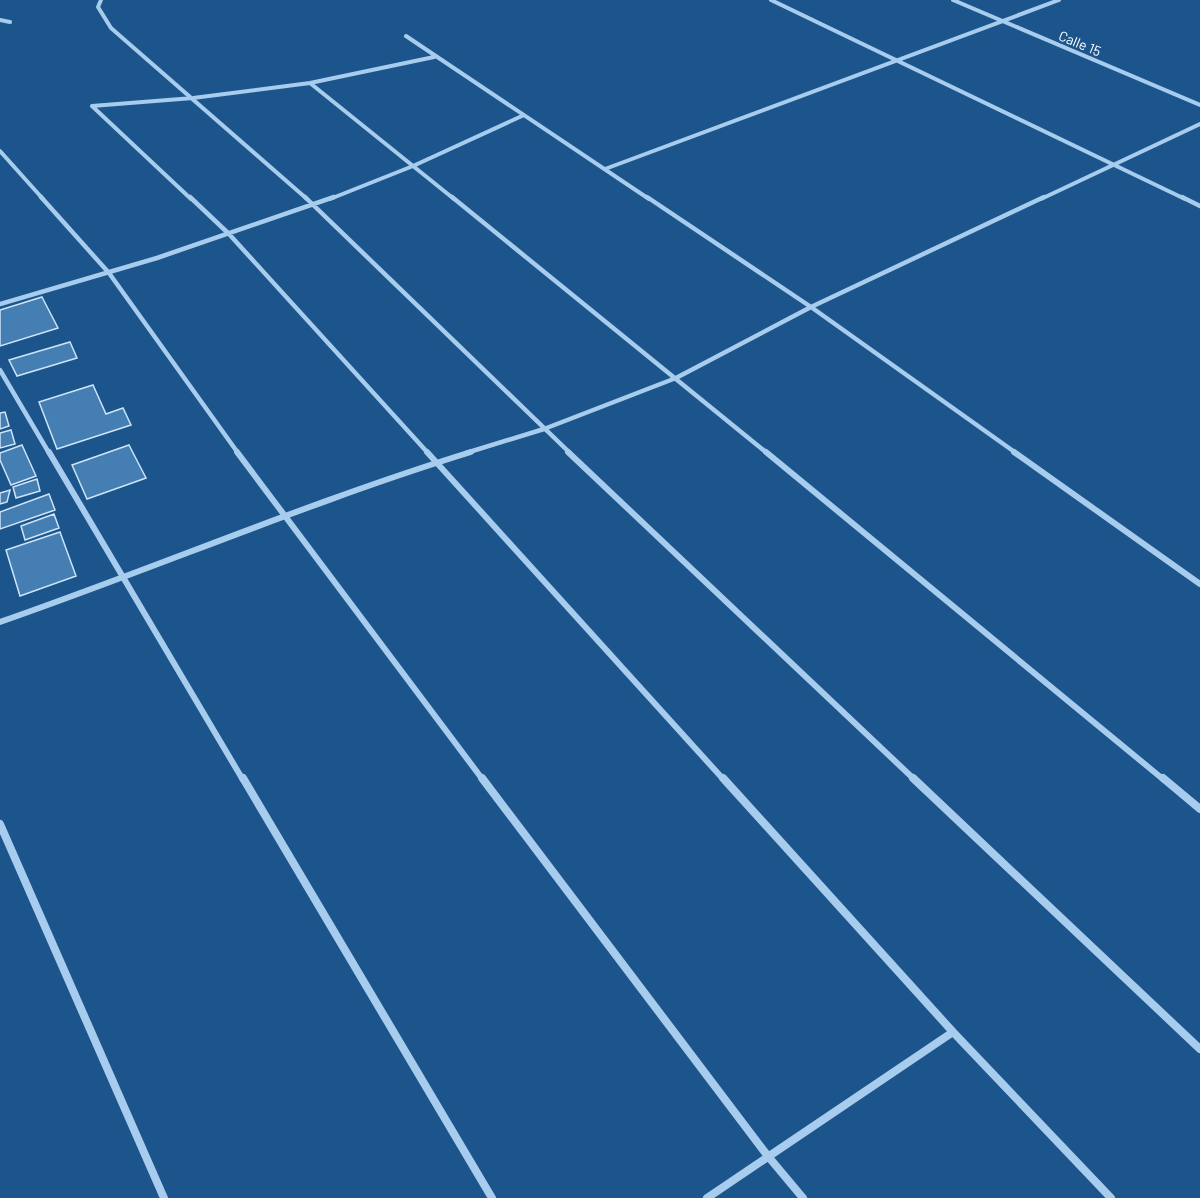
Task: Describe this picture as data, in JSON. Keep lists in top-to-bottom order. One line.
{"streets":{"street":["Calle 15"]}}
